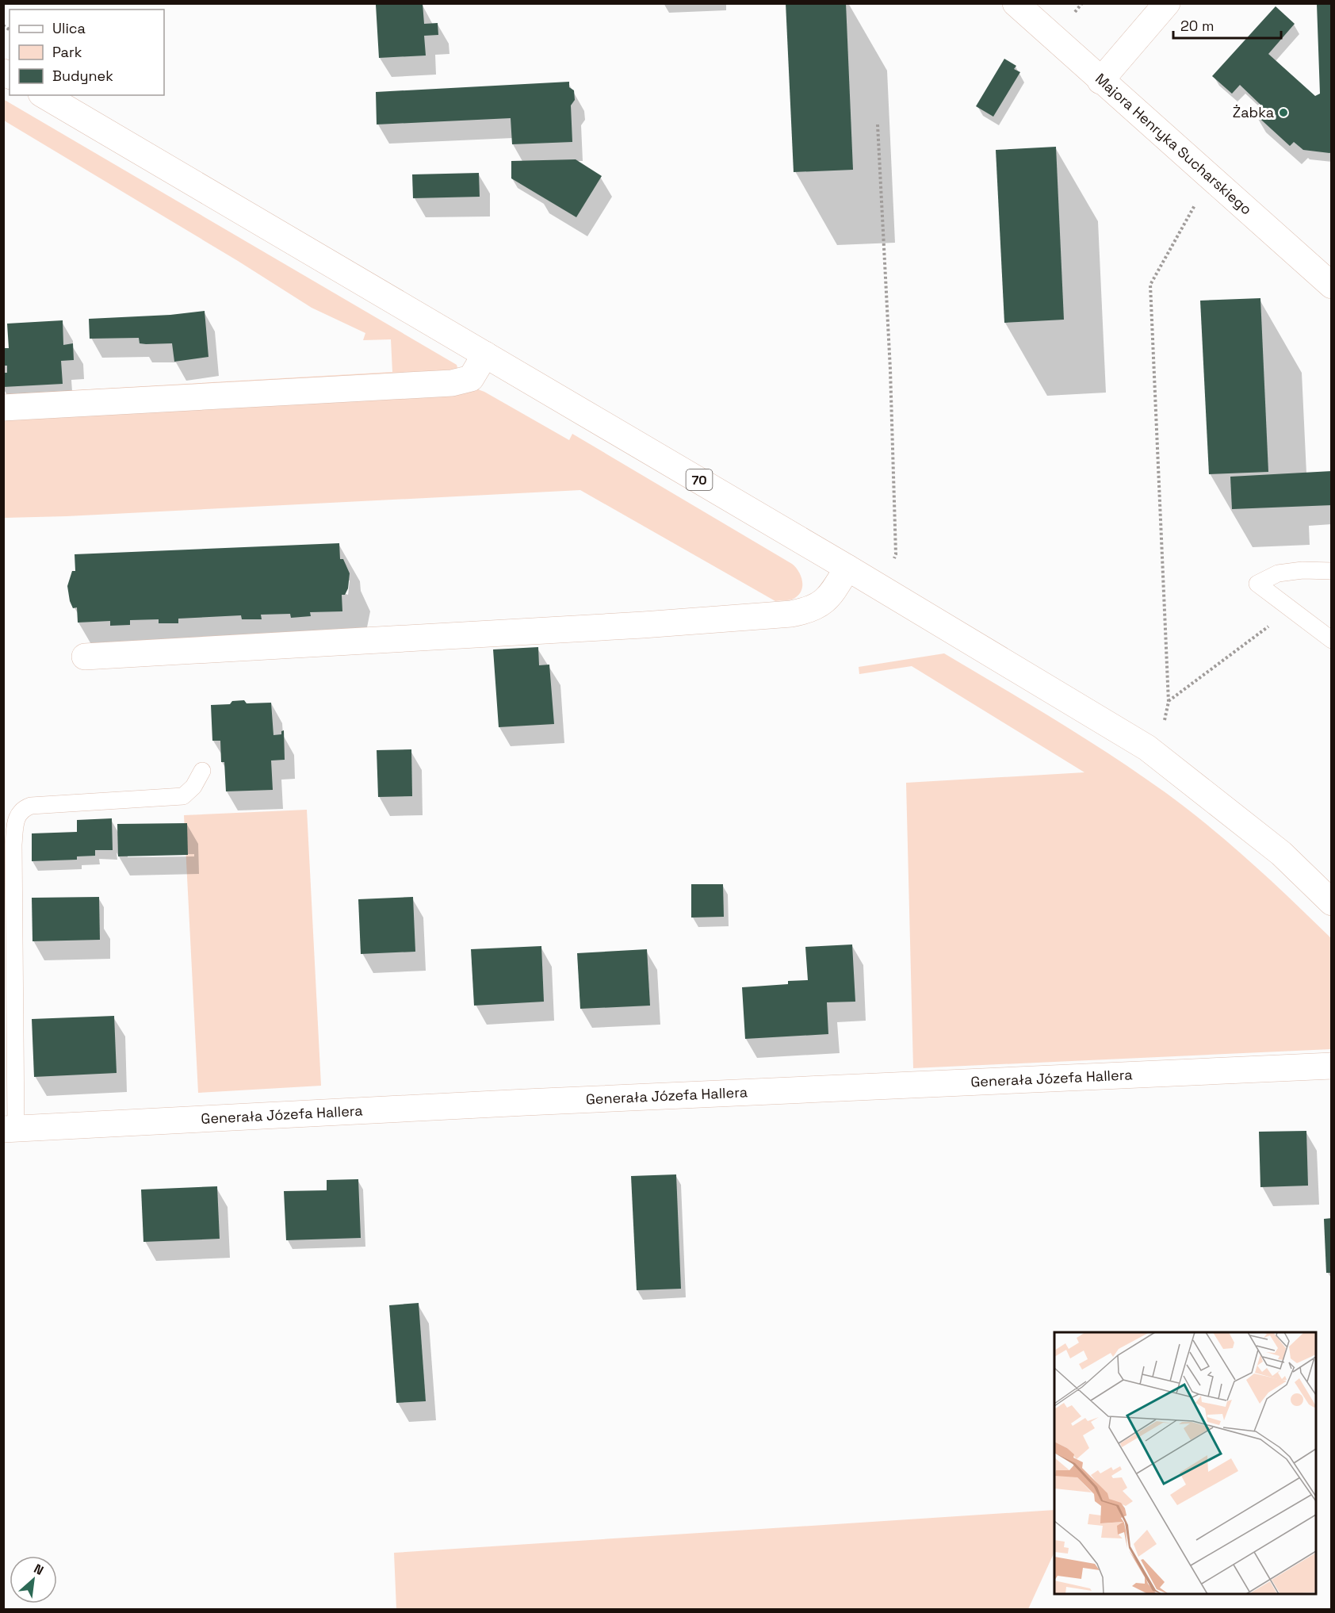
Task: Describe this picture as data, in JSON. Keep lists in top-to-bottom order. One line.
{"streets":{"street":["Majora Henryka Sucharskiego","70","Generała Józefa Hallera"]},"places":["Żabka"],"legend":["Ulica","Park","Budynek"],"scale_bar":"20 m","north":"top right"}
